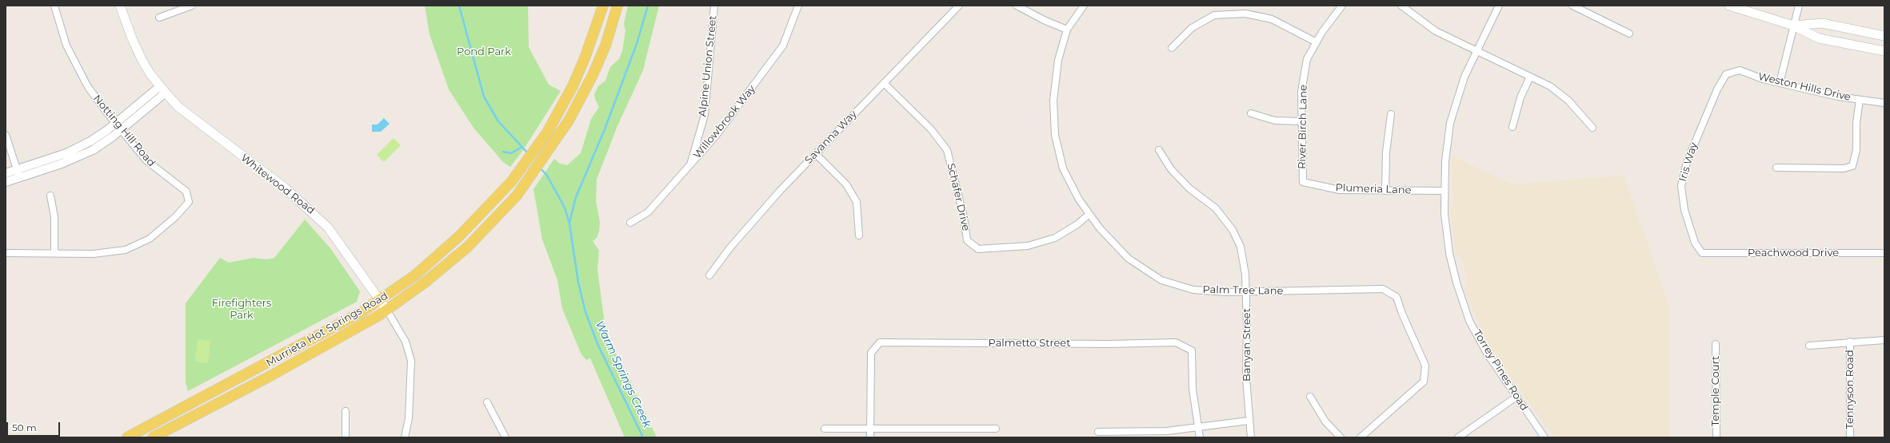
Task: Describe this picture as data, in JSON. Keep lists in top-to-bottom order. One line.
{"streets":{"main road":["Whitewood Road","Murrieta Hot Springs Road"],"street":["Alpine Union Street","Weston Hills Drive","Willowbrook Way","River Birch Lane","Notting Hill Road","Savanna Way","Iris Way","Plumeria Lane","Schafer Drive","Peachwood Drive","Palm Tree Lane","Palmetto Street","Banyan Street","Torrey Pines Road","Tennyson Road","Temple Court"]},"crossings":[["Alpine Union Street","Willowbrook Way"],["Weston Hills Drive","Iris Way"],["River Birch Lane","Plumeria Lane"],["Savanna Way","Schafer Drive"],["Iris Way","Peachwood Drive"],["Whitewood Road","Murrieta Hot Springs Road"],["Plumeria Lane","Torrey Pines Road"],["Schafer Drive","Palm Tree Lane"],["Palm Tree Lane","Banyan Street"]],"water":["Warm Springs Creek"],"parks":["Pond Park","Firefighters Park"],"scale_bar":"50 m"}
